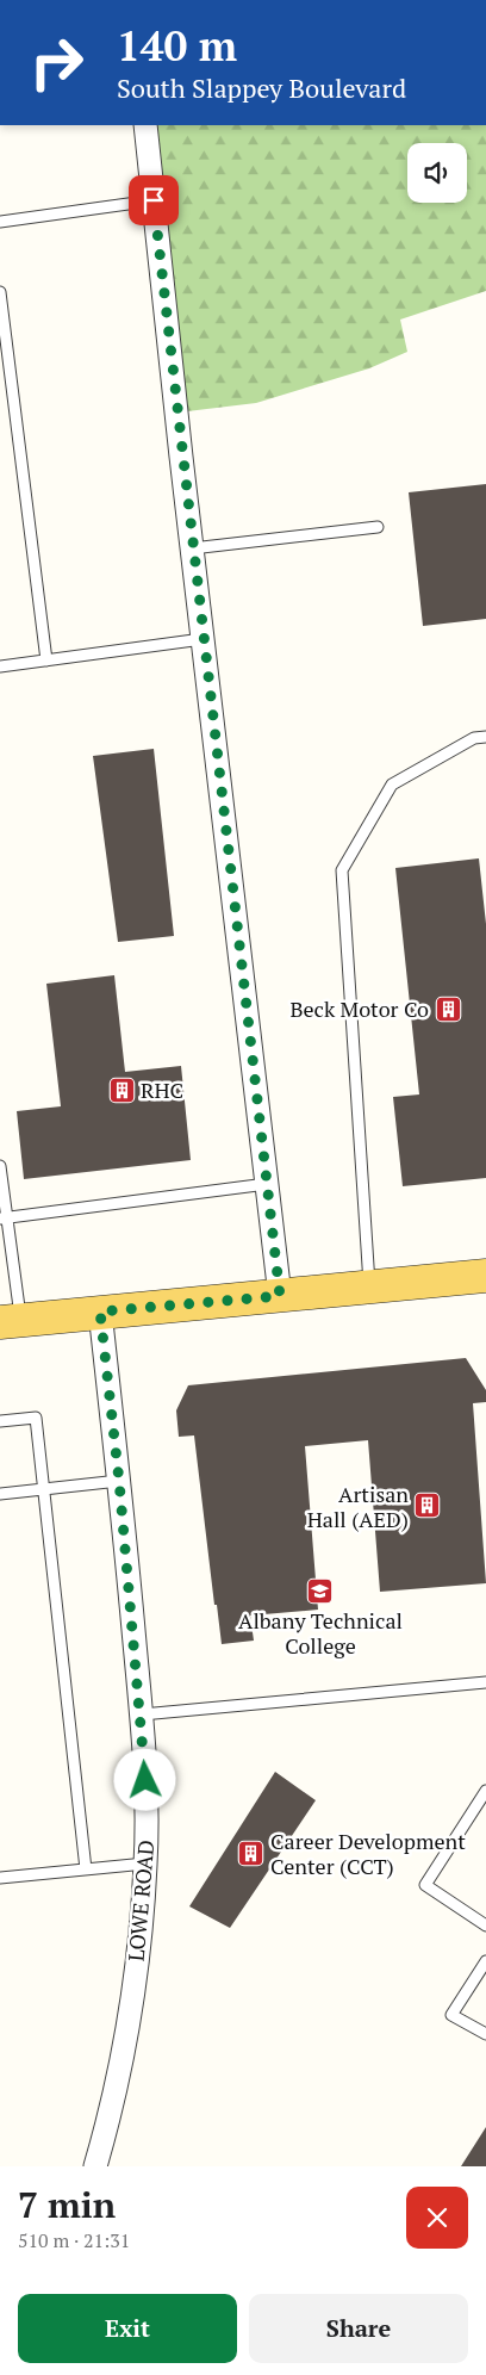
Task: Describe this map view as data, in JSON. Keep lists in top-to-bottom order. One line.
{"streets":{"street":["LOWE ROAD"]},"places":{"building":["Beck Motor Co","RHC","Artisan Hall (AED)","Career Development Center (CCT)"],"school or university":["Albany Technical College"]},"page":{"turn":["140 m","South Slappey Boulevard"],"heading":["7 min","510 m · 21:31"],"buttons":["Exit","Share"]}}
